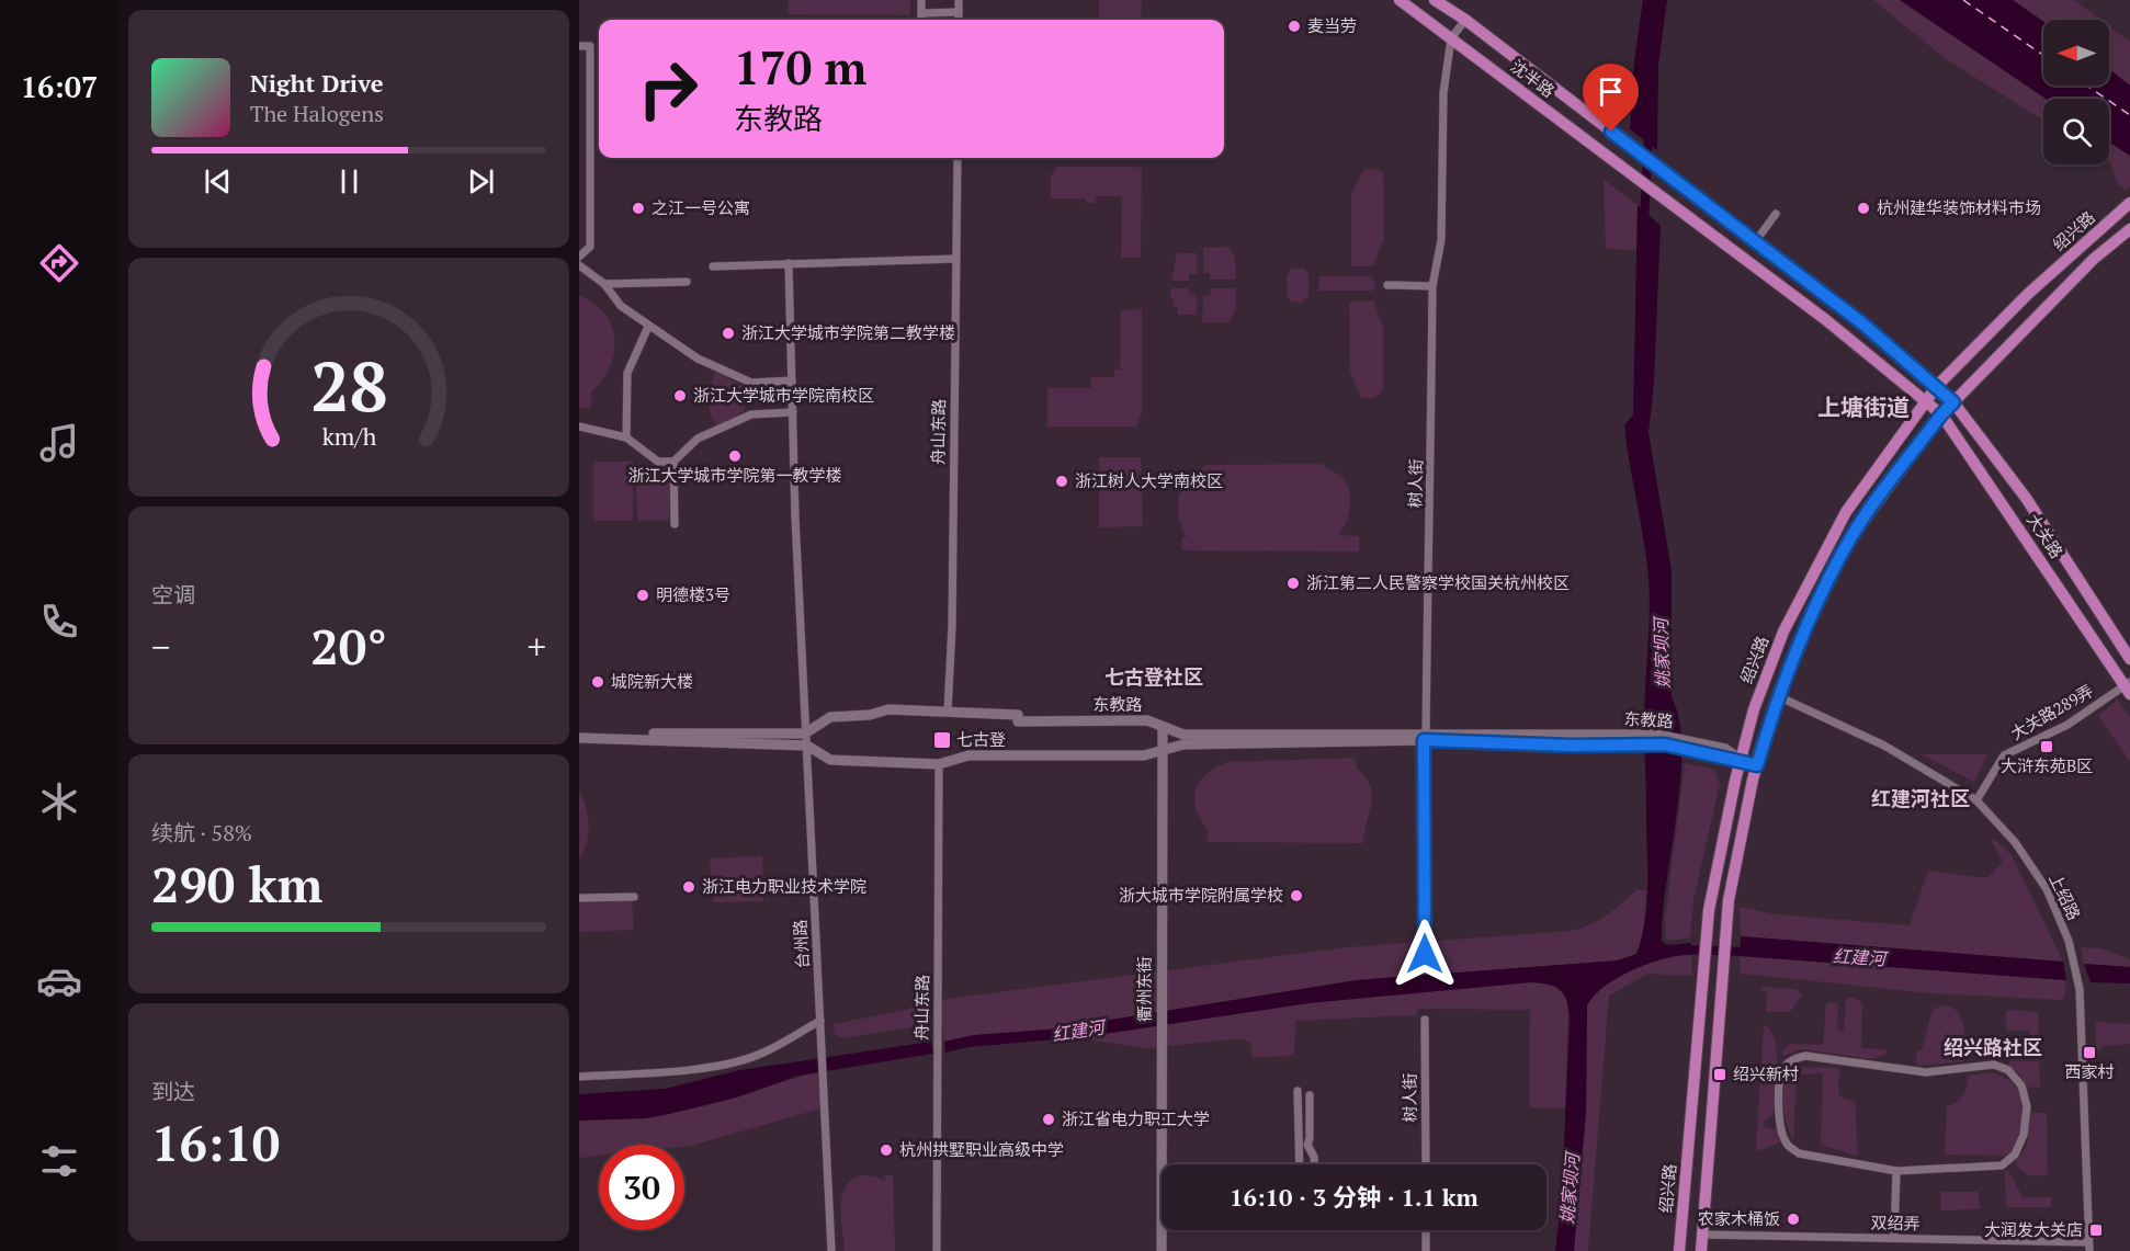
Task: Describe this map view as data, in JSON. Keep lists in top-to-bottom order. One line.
{"streets":{"main road":["沈半路","绍兴路","大关路"],"street":["舟山东路","树人街","东教路","大关路289弄","上绍路","台州路","衢州东街","双绍弄"]},"crossings":[["沈半路","绍兴路"],["沈半路","树人街"],["沈半路","大关路"],["绍兴路","大关路"],["绍兴路","东教路"],["绍兴路","上绍路"],["绍兴路","双绍弄"],["舟山东路","东教路"],["树人街","东教路"],["大关路","大关路289弄"],["东教路","台州路"],["东教路","衢州东街"],["大关路289弄","上绍路"],["上绍路","双绍弄"]],"districts":["上塘街道","七古登社区","红建河社区","绍兴路社区"],"water":["姚家坝河","红建河"],"places":{"other":["麦当劳","之江一号公寓","杭州建华装饰材料市场","浙江大学城市学院第二教学楼","浙江大学城市学院南校区","浙江大学城市学院第一教学楼","浙江树人大学南校区","浙江第二人民警察学校国关杭州校区","明德楼3号","城院新大楼","浙江电力职业技术学院","浙大城市学院附属学校","浙江省电力职工大学","杭州拱墅职业高级中学","农家木桶饭"],"transit":["七古登","大浒东苑B区","西家村","绍兴新村","大润发大关店"]},"north":"left","page":{"tabs":"16:07","turn":["170 m","东教路"],"song":["Night Drive","The Halogens"],"tile":["空调",["续航 · 58%","290 km"],["到达","16:10"]],"heat":["−","20°","+"],"limit":"30","trip":"16:10 · 3 分钟 · 1.1 km","gauge":["28","km/h"]}}
